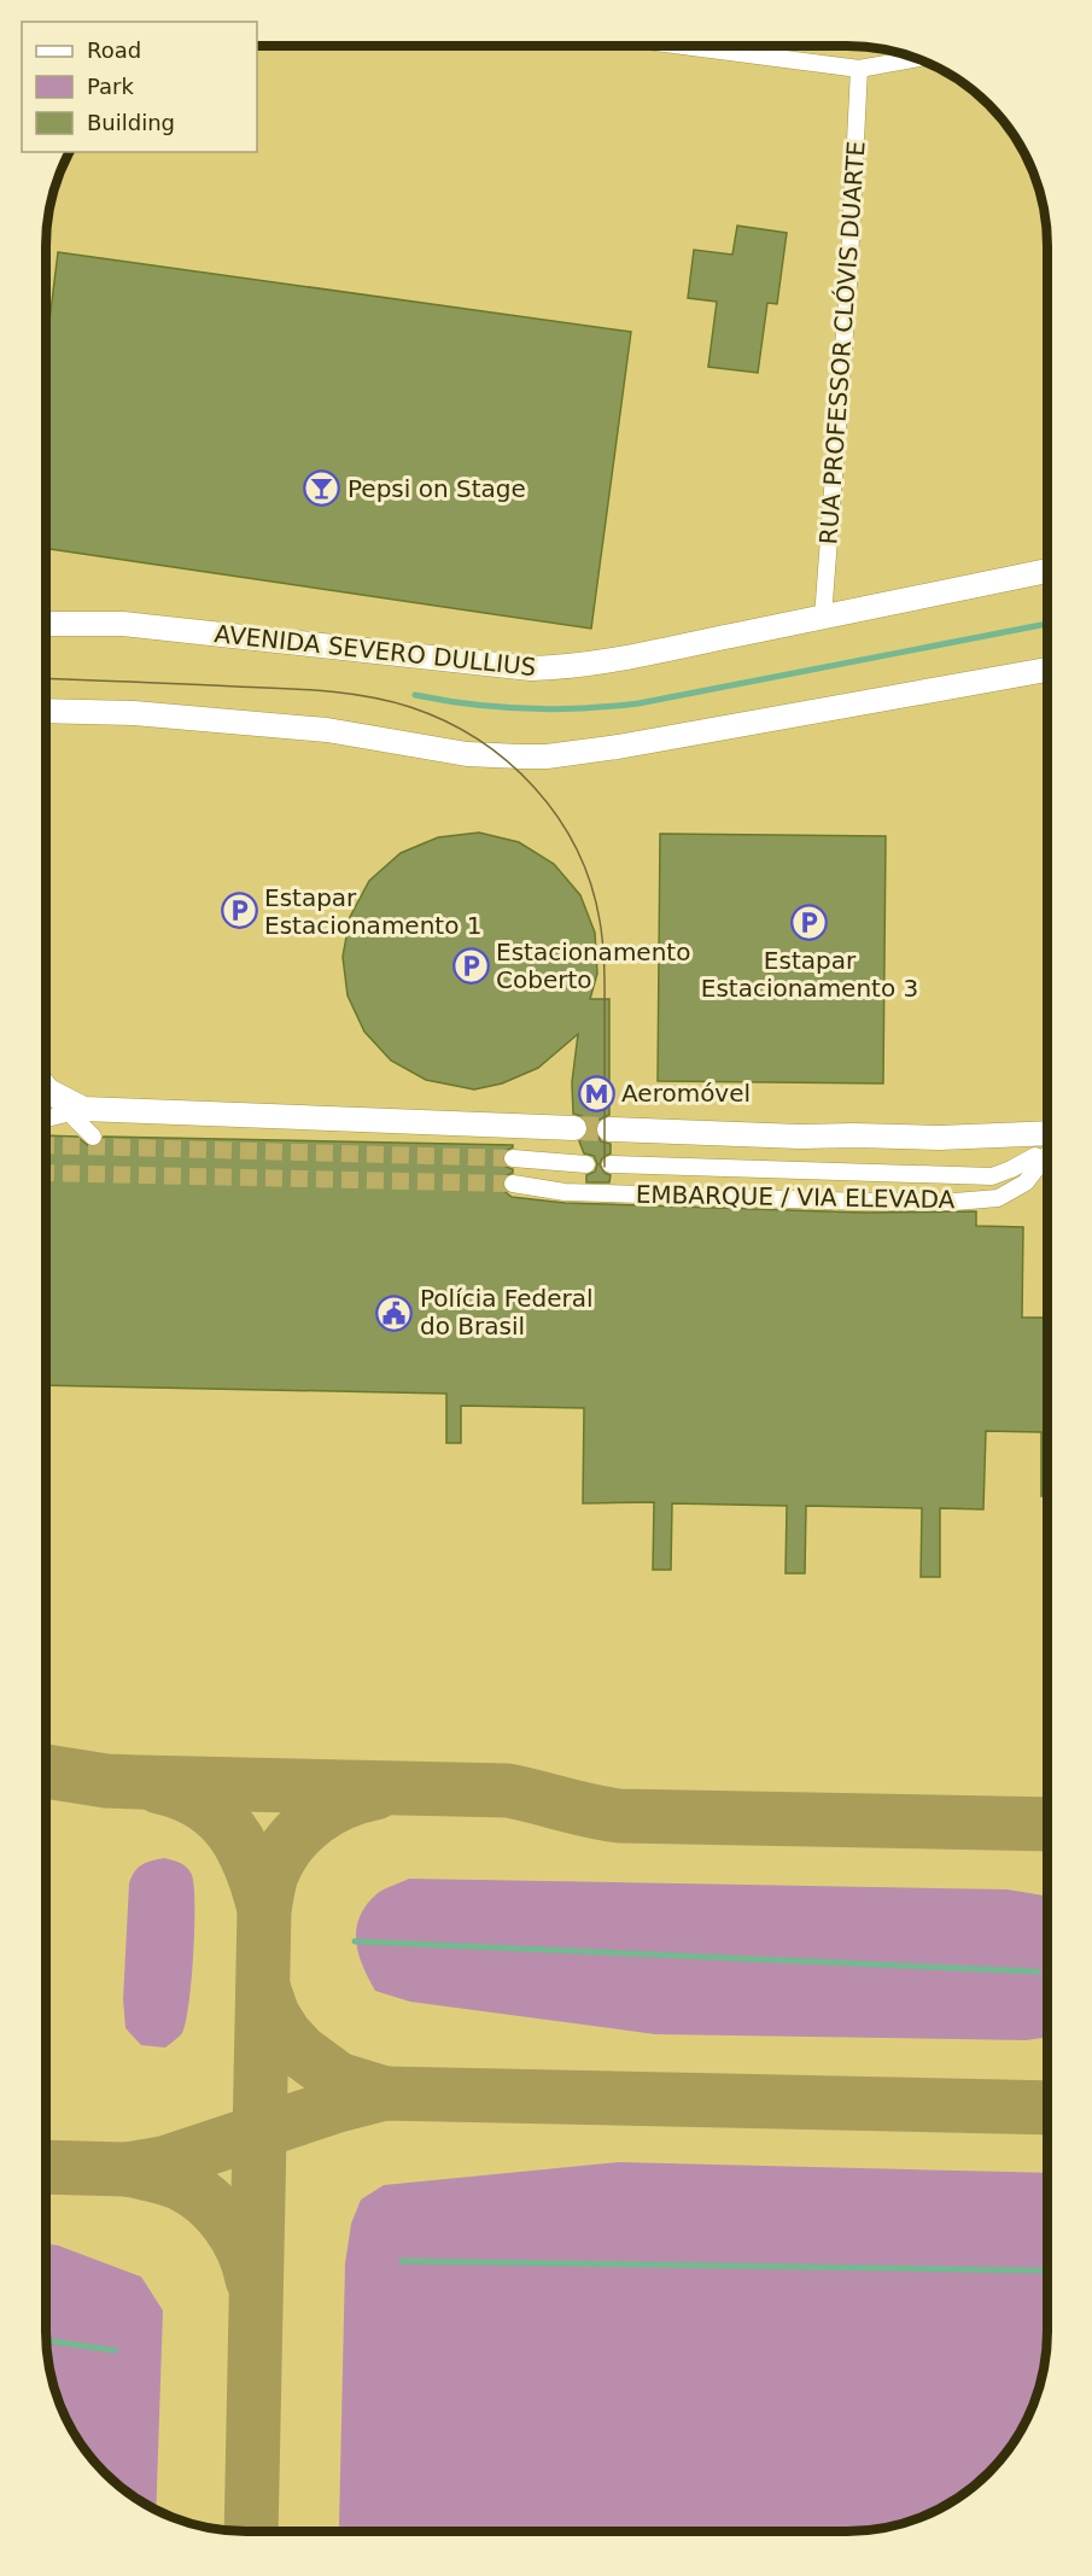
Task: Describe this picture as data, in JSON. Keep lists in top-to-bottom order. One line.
{"streets":{"main road":["AVENIDA SEVERO DULLIUS"],"street":["RUA PROFESSOR CLÓVIS DUARTE","EMBARQUE / VIA ELEVADA"]},"crossings":[["RUA PROFESSOR CLÓVIS DUARTE","AVENIDA SEVERO DULLIUS"]],"places":{"bar":["Pepsi on Stage"],"parking":["Estapar Estacionamento 1","Estapar Estacionamento 3","Estacionamento Coberto"],"metro station":["Aeromóvel"],"public building":["Polícia Federal do Brasil"]},"legend":["Road","Park","Building"]}
